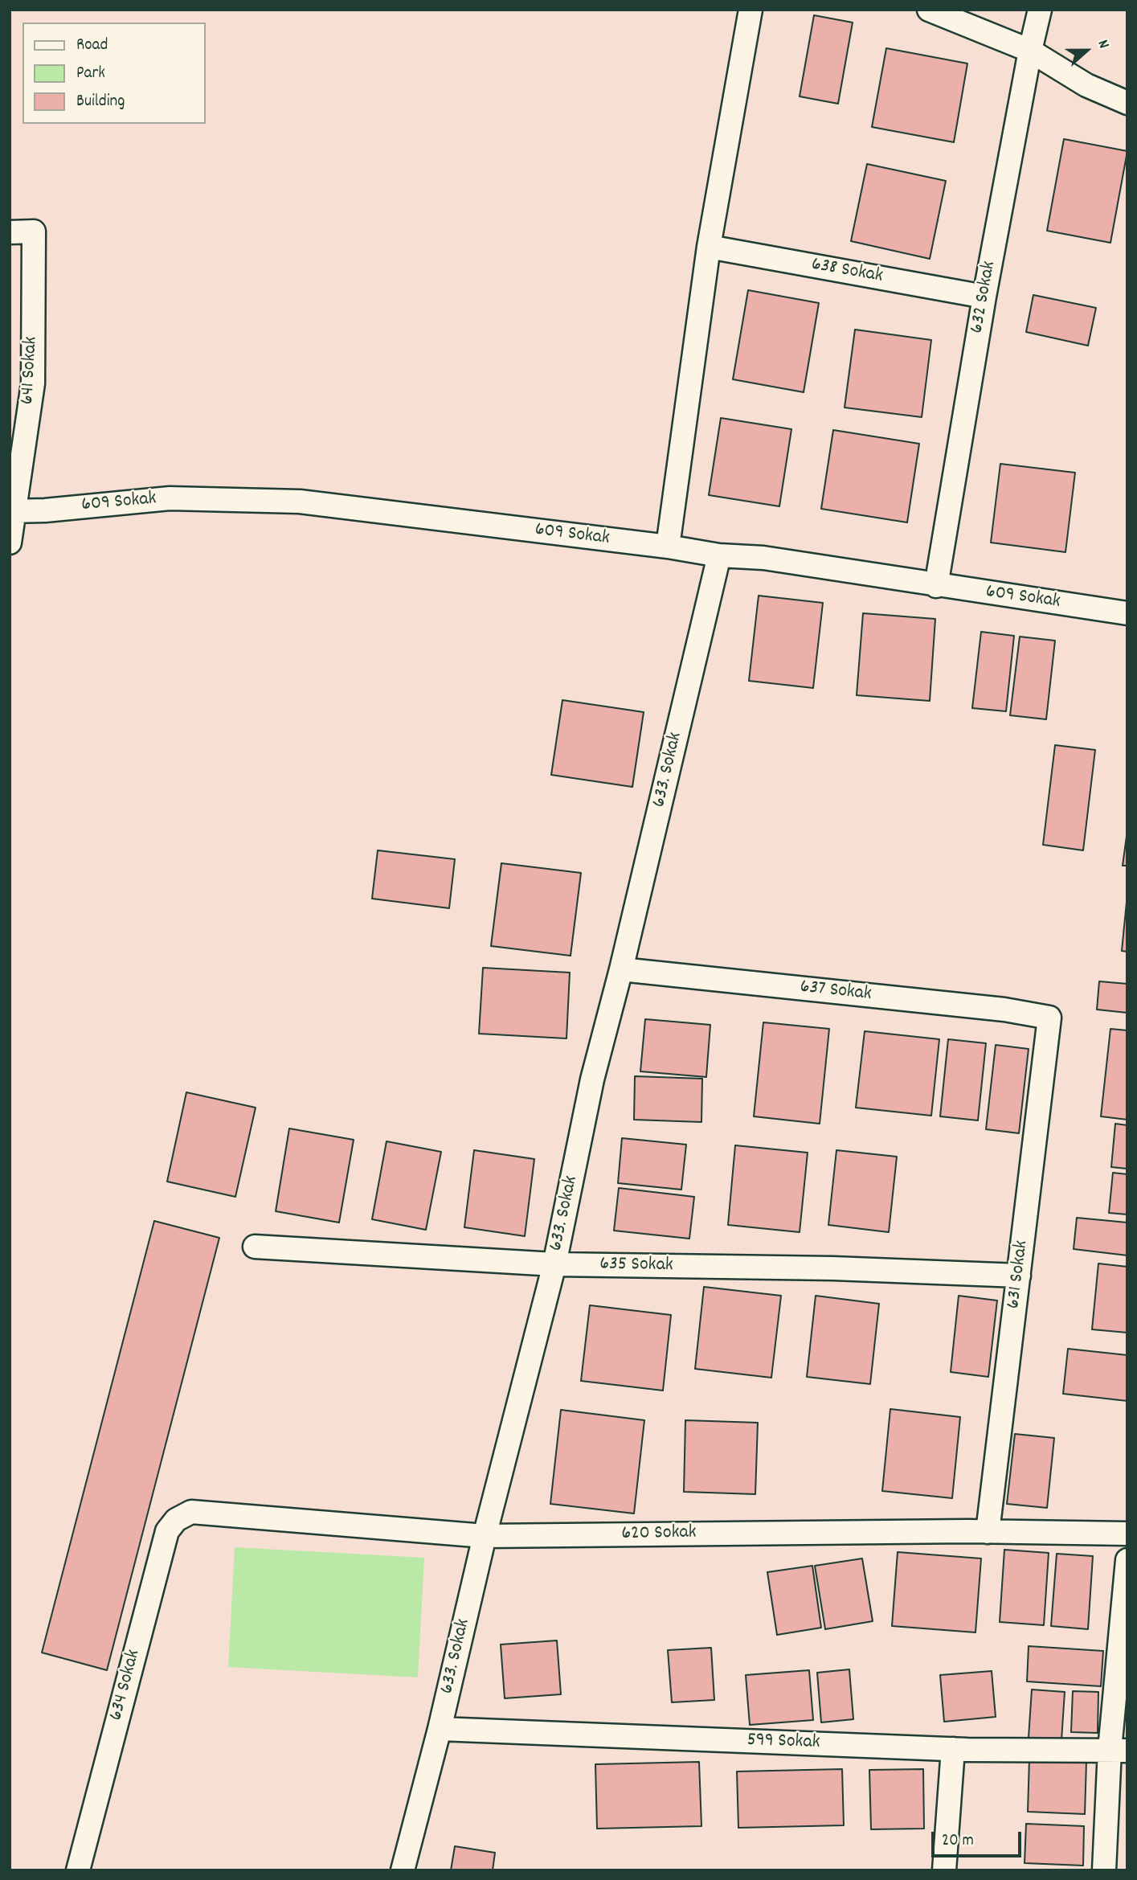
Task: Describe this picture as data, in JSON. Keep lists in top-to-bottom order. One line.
{"streets":{"street":["638 Sokak","632 Sokak","641 Sokak","609 Sokak","633. Sokak","637 Sokak","635 Sokak","631 Sokak","620 Sokak","634 Sokak","599 Sokak"]},"crossings":[["638 Sokak","632 Sokak"],["632 Sokak","609 Sokak"],["641 Sokak","609 Sokak"],["609 Sokak","633. Sokak"],["633. Sokak","637 Sokak"],["633. Sokak","635 Sokak"],["633. Sokak","620 Sokak"],["633. Sokak","599 Sokak"],["637 Sokak","631 Sokak"],["635 Sokak","631 Sokak"],["631 Sokak","620 Sokak"],["620 Sokak","634 Sokak"]],"legend":["Road","Park","Building"],"scale_bar":"20 m","north":"right"}
